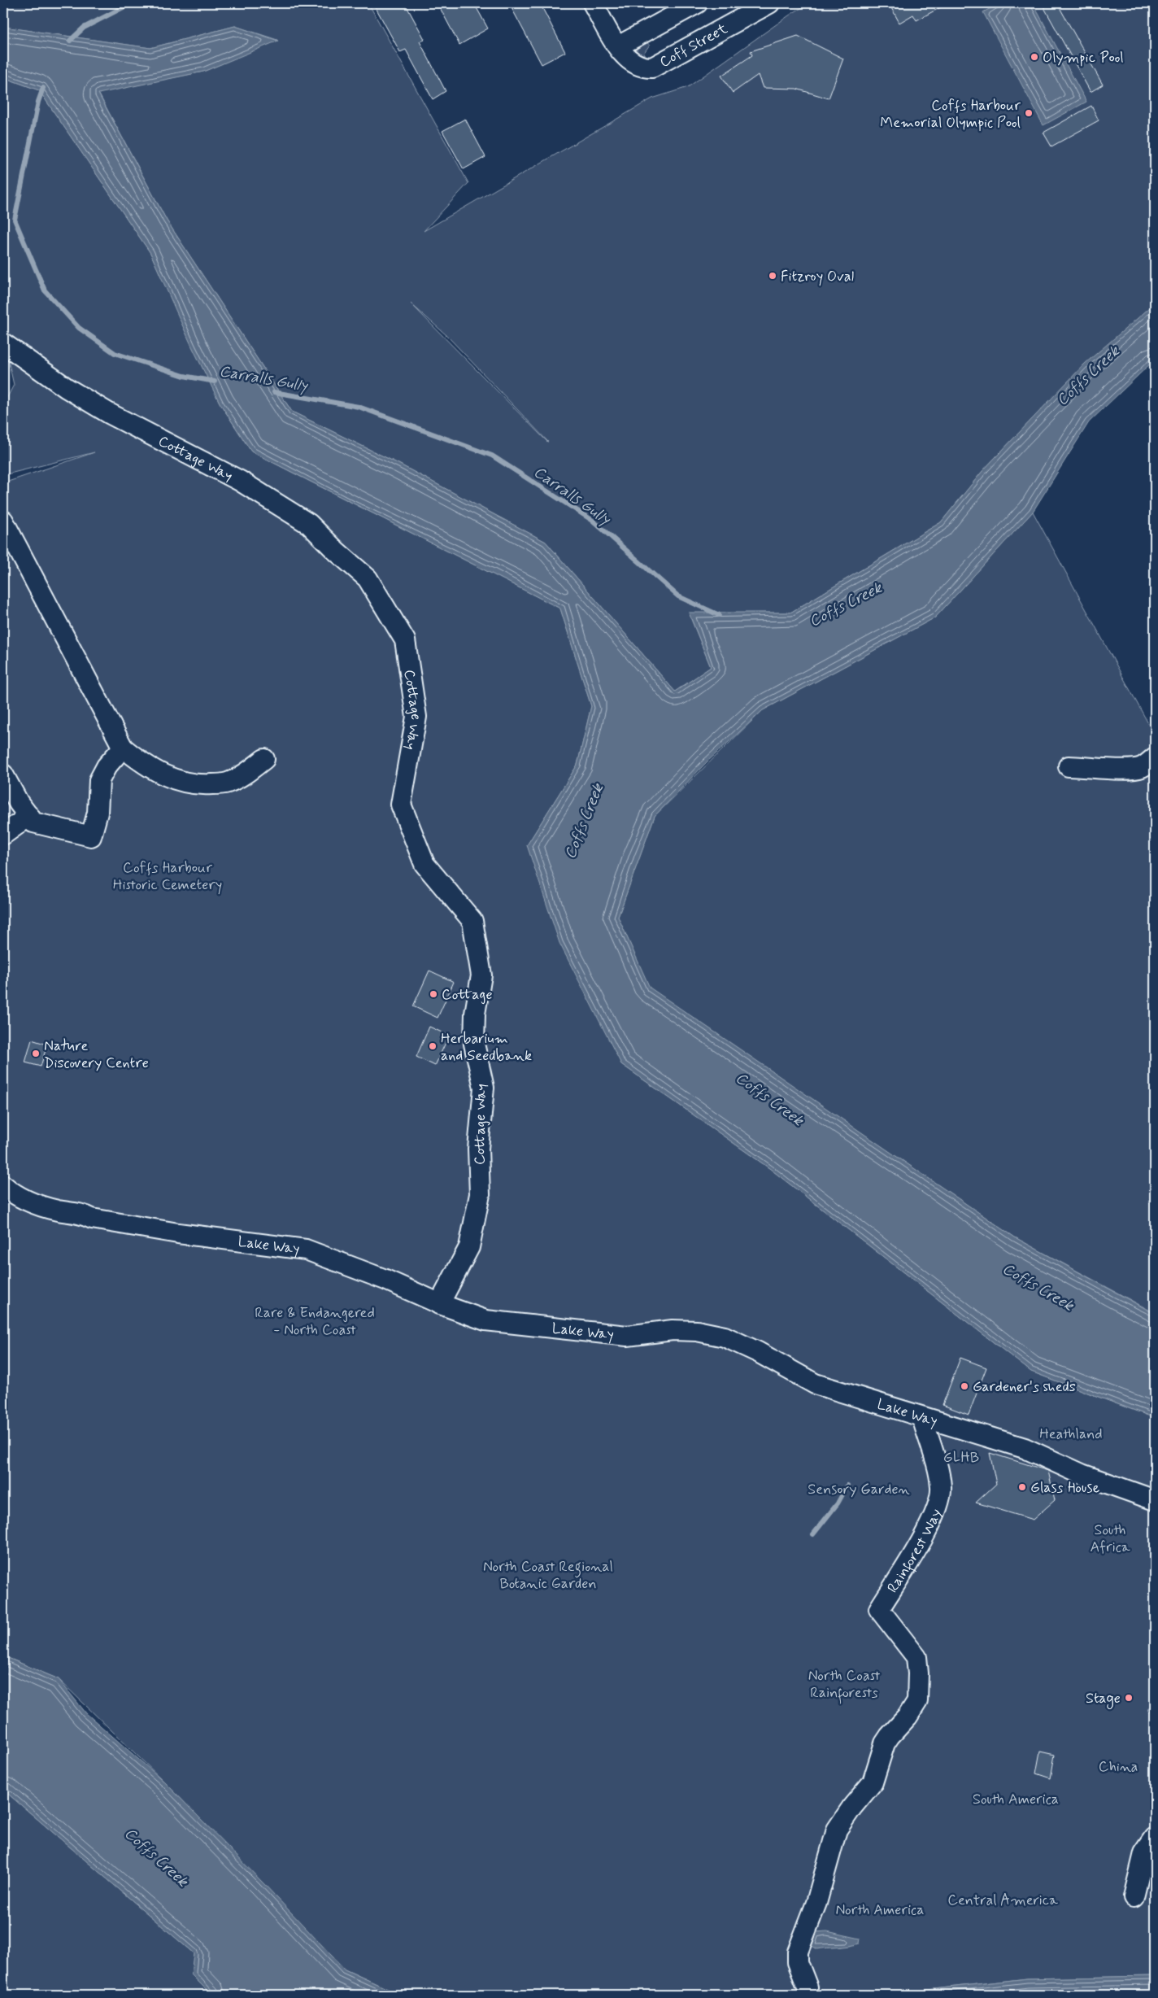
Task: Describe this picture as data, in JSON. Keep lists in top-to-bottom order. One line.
{"streets":{"street":["Coff Street","Cottage Way","Lake Way","Rainforest Way"]},"crossings":[["Cottage Way","Lake Way"],["Lake Way","Rainforest Way"]],"water":["Coffs Creek","Carralls Gully"],"parks":["Coffs Harbour Historic Cemetery","Rare & Endangered - North Coast","Heathland","GLHB","Sensory Garden","South Africa","North Coast Regional Botanic Garden","North Coast Rainforests","China","South America","Central America","North America"],"places":["Olympic Pool","Coffs Harbour Memorial Olympic Pool","Fitzroy Oval","Cottage","Herbarium and Seedbank","Nature Discovery Centre","Gardener's sheds","Glass House","Stage"]}
